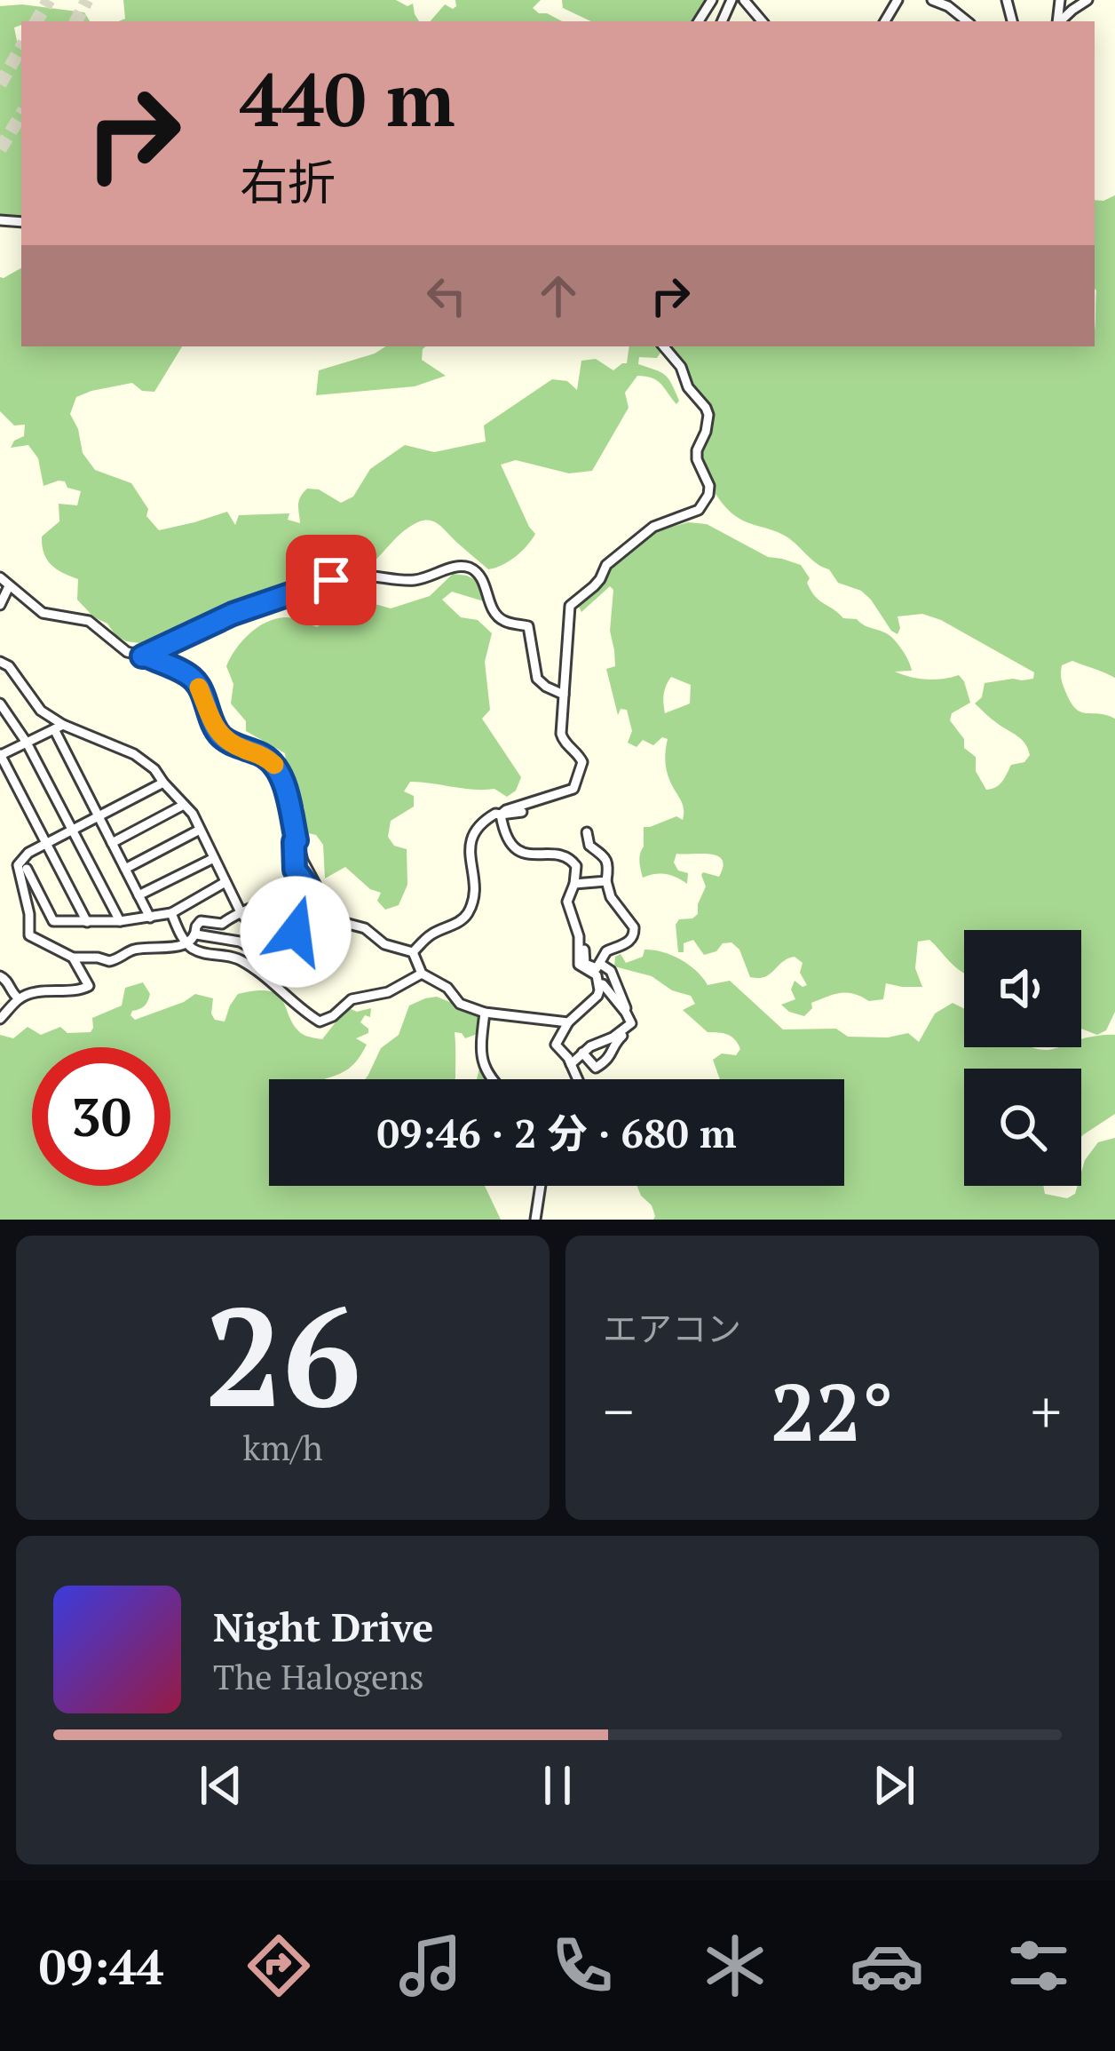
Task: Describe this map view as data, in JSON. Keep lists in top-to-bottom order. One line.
{"page":{"turn":["440 m","右折"],"limit":"30","trip":"09:46 · 2 分 · 680 m","tile":[["26","km/h"],"エアコン"],"heat":["−","22°","+"],"song":["Night Drive","The Halogens"],"tabs":"09:44"}}
